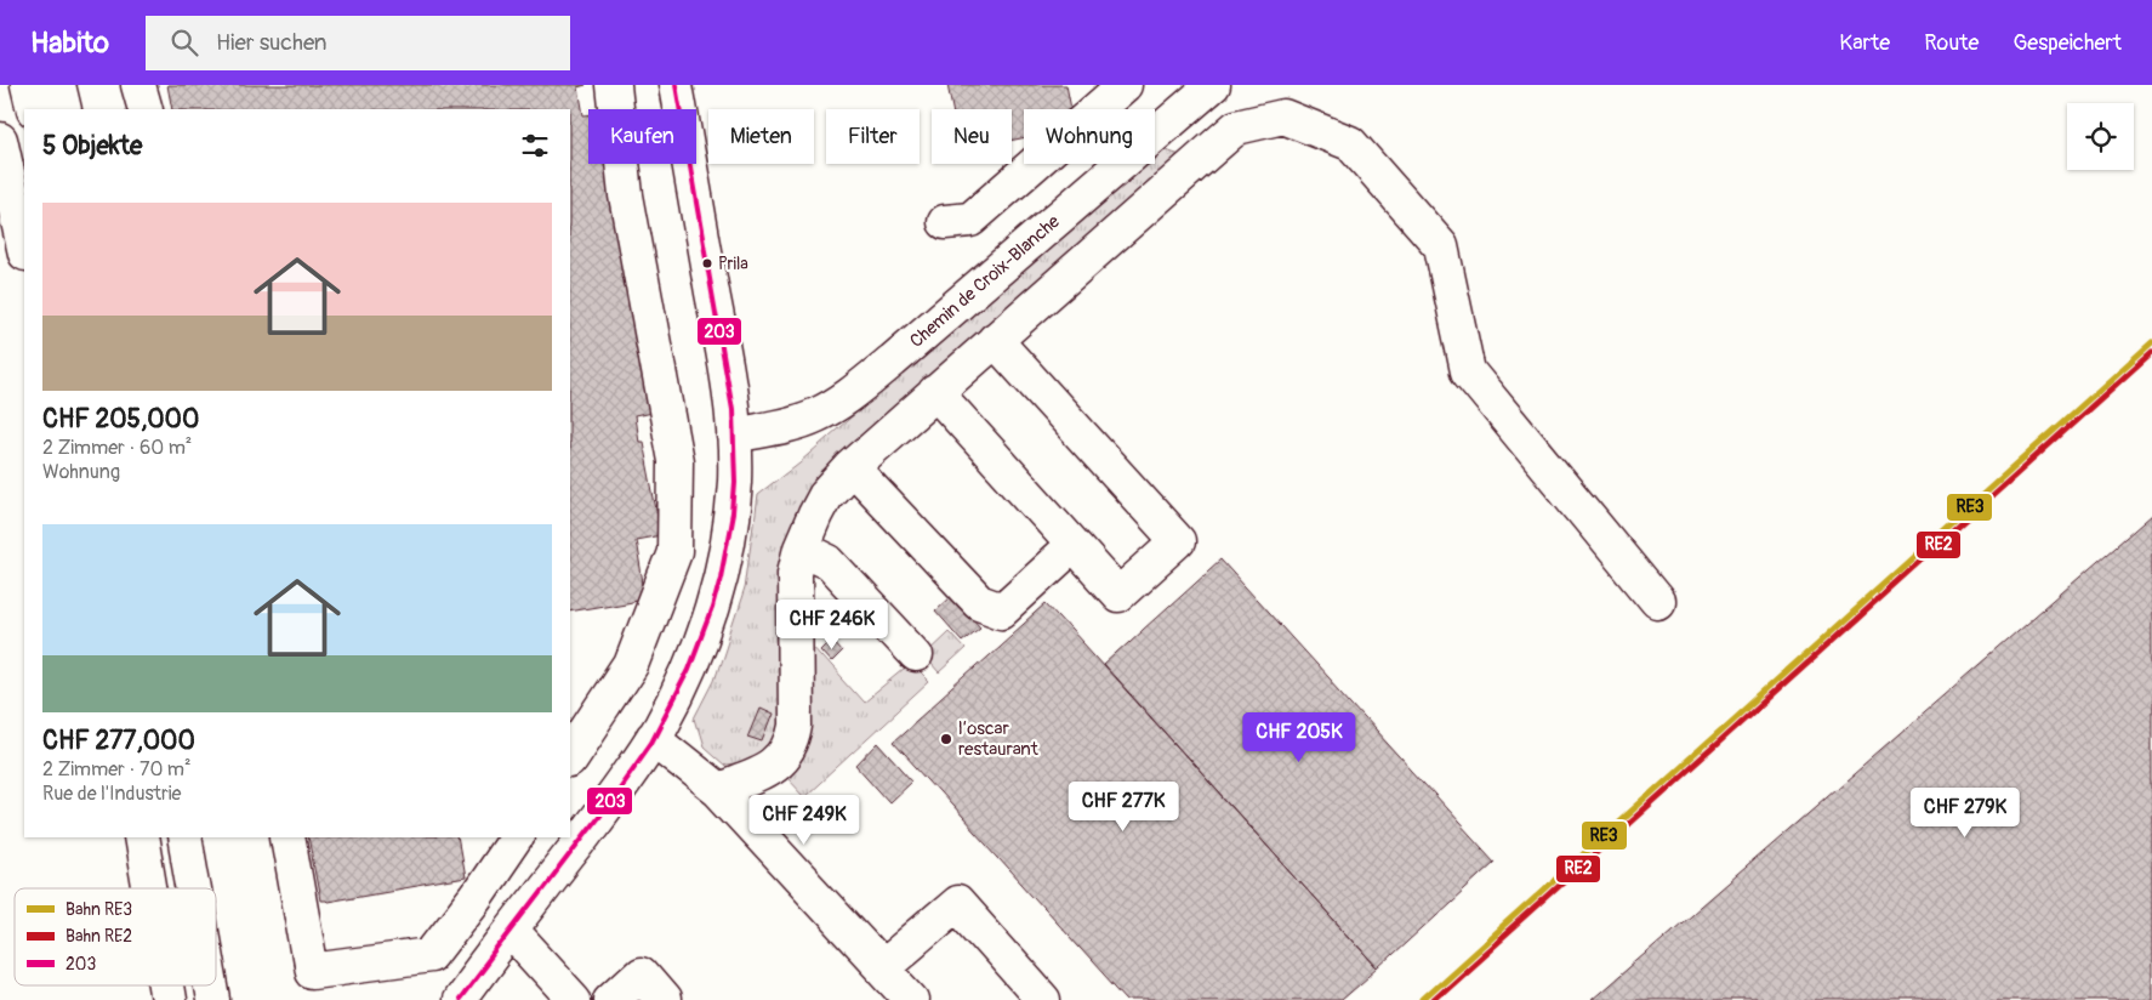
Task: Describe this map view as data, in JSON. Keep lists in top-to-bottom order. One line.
{"streets":{"main road":["Chemin de Croix-Blanche"]},"places":["Prila","l’oscar restaurant"],"lines":["transit line 203","rail line RE3","rail line RE2"],"legend":["Bahn RE3","Bahn RE2","203"],"page":{"header":"Habito","search":"Hier suchen","nav":["Karte","Route","Gespeichert"],"chip":["Kaufen","Mieten","Filter","Neu","Wohnung"],"heading":"5 Objekte","list":[{"name":"CHF 205,000","note":"2 Zimmer · 60 m² · Wohnung"},{"name":"CHF 277,000","note":"2 Zimmer · 70 m² · Rue de l'Industrie"}],"price":["CHF 246K","CHF 205K","CHF 277K","CHF 279K","CHF 249K"]}}
